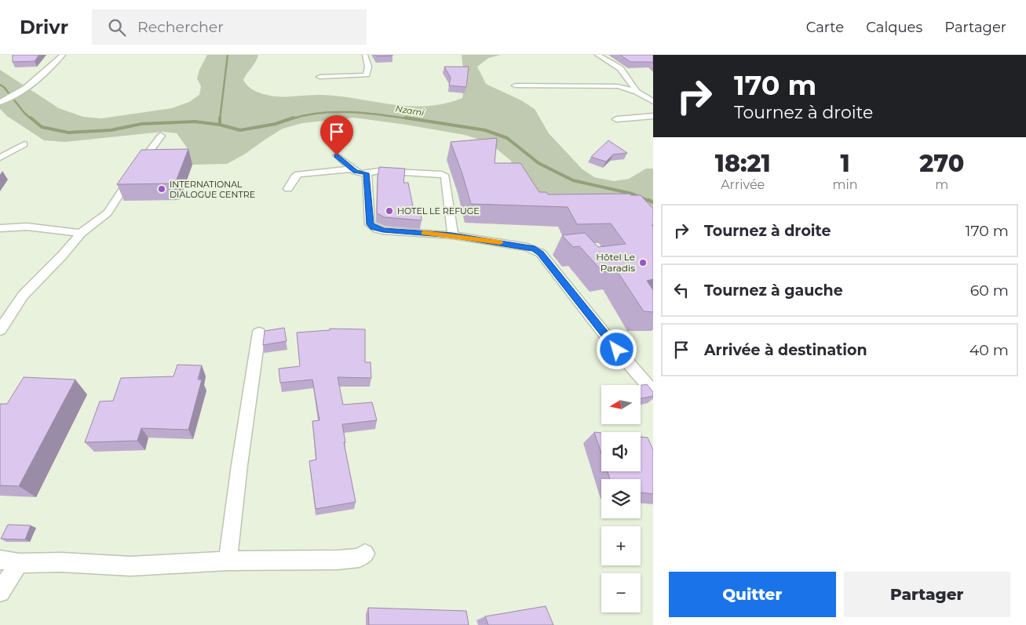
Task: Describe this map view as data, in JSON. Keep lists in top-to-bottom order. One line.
{"water":["Nzami"],"places":["INTERNATIONAL DIALOGUE CENTRE","HOTEL LE REFUGE","Hôtel Le Paradis"],"north":"left","page":{"header":"Drivr","search":"Rechercher","nav":["Carte","Calques","Partager"],"turn":["170 m","Tournez à droite"],"eta":["18:21","Arrivée","1","min","270","m"],"list":[{"name":"Tournez à droite","value":"170 m"},{"name":"Tournez à gauche","value":"60 m"},{"name":"Arrivée à destination","value":"40 m"}],"map_buttons":["+","−"],"buttons":["Quitter","Partager"]}}
